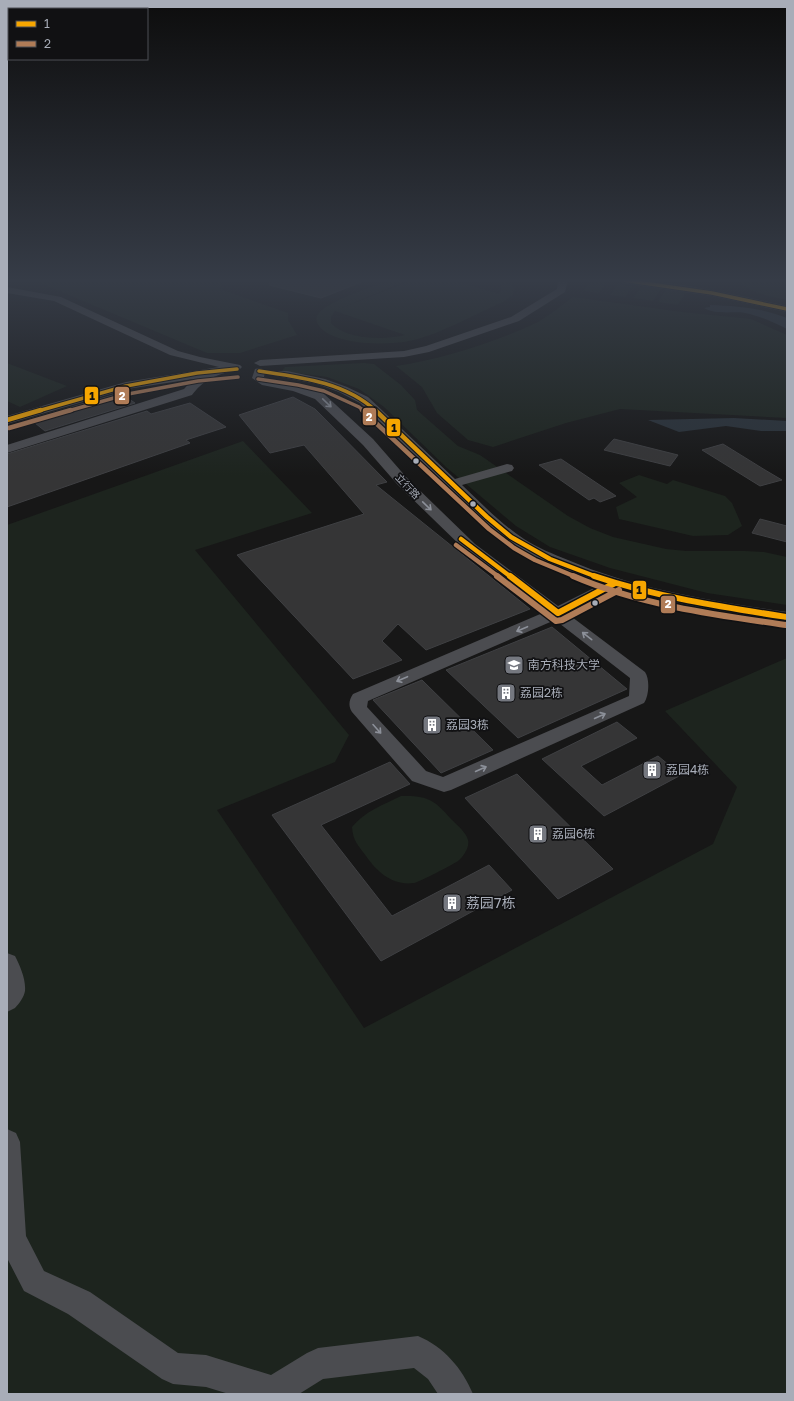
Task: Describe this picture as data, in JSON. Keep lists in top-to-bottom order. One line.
{"streets":{"street":["立行路"]},"places":{"school or university":["南方科技大学"],"building":["荔园2栋","荔园3栋","荔园4栋","荔园6栋","荔园7栋"]},"lines":["transit line 1","transit line 2"],"legend":["1","2"]}
